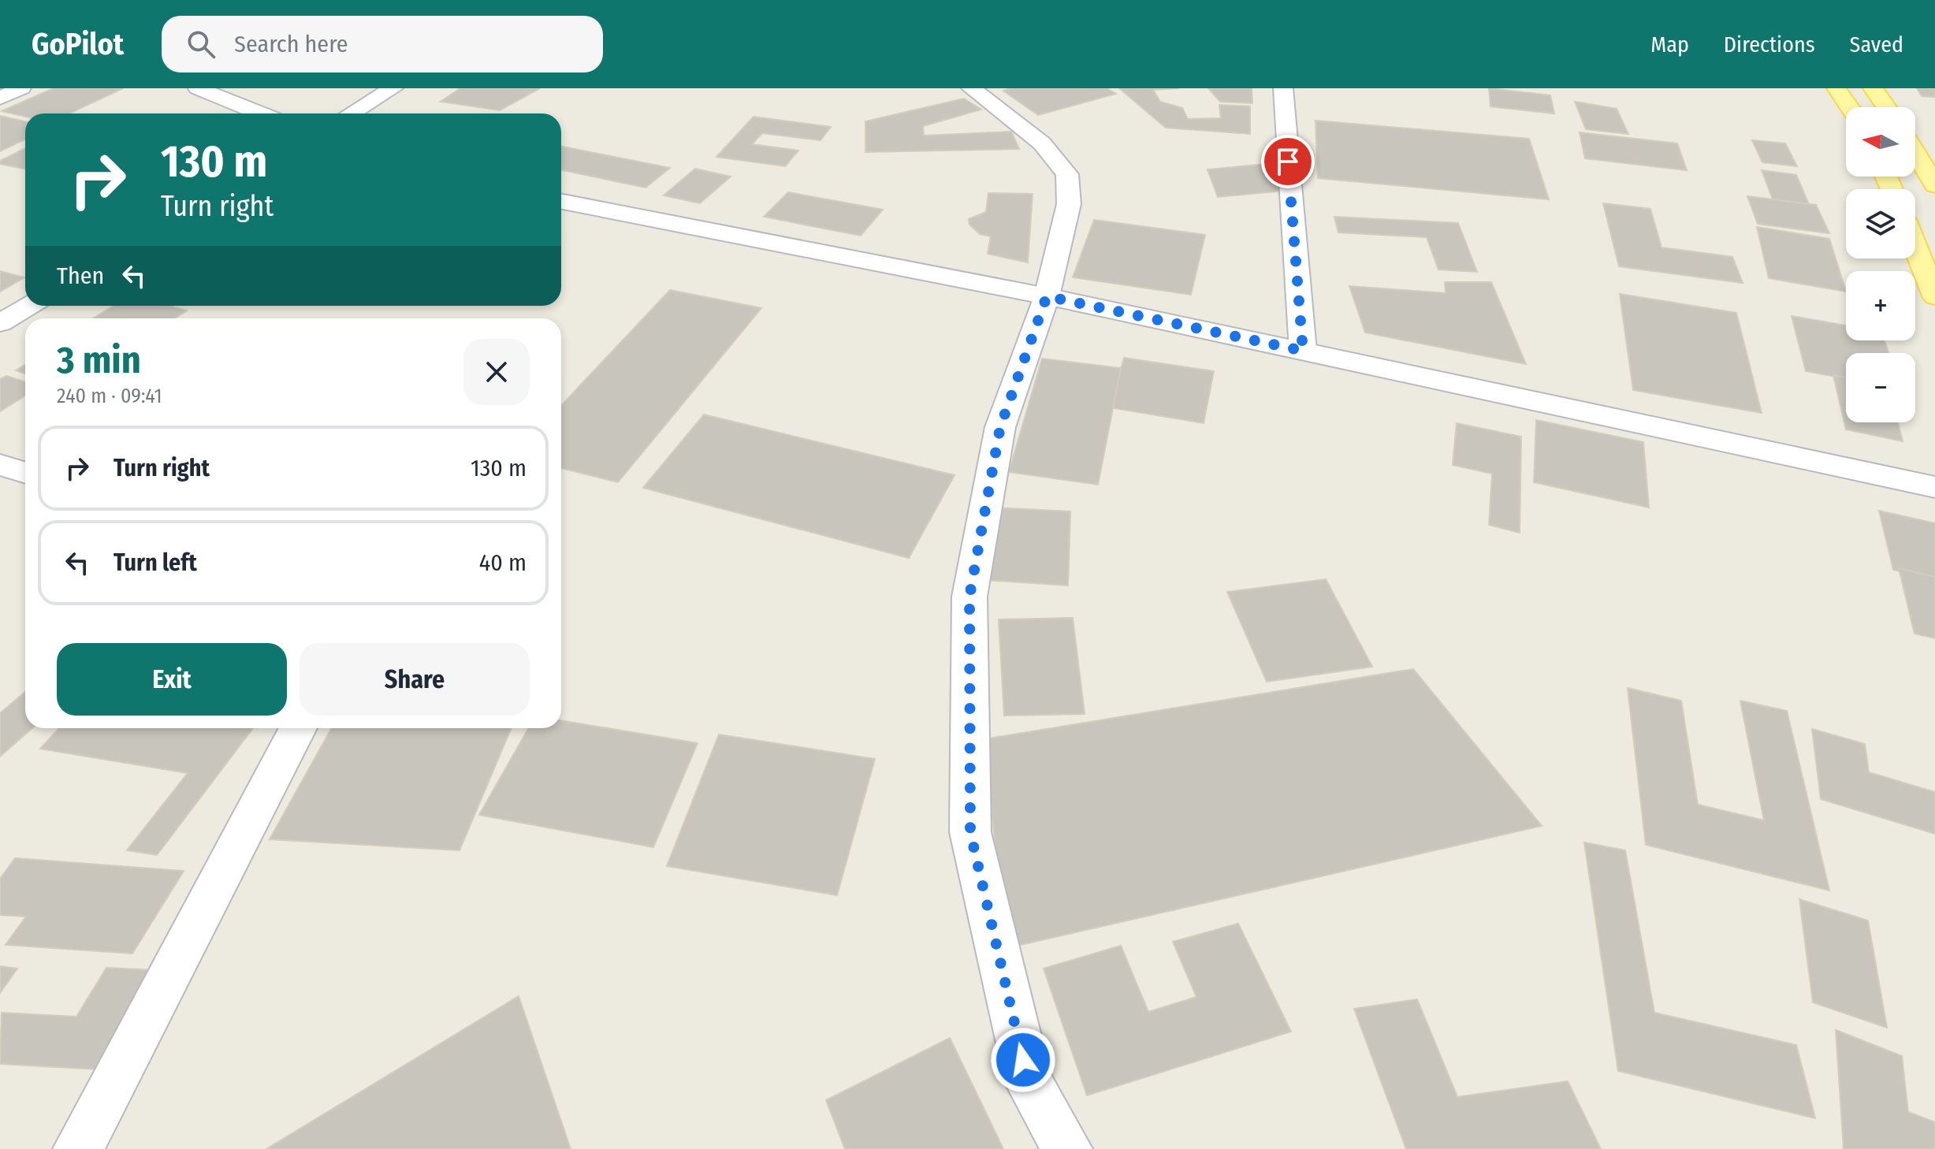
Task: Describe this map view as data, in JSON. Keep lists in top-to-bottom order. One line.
{"north":"left","page":{"header":"GoPilot","search":"Search here","nav":["Map","Directions","Saved"],"map_buttons":["+","−"],"turn":["130 m","Turn right"],"then":"Then","heading":["3 min","240 m · 09:41"],"list":[{"name":"Turn right","value":"130 m"},{"name":"Turn left","value":"40 m"}],"buttons":["Exit","Share"]}}
